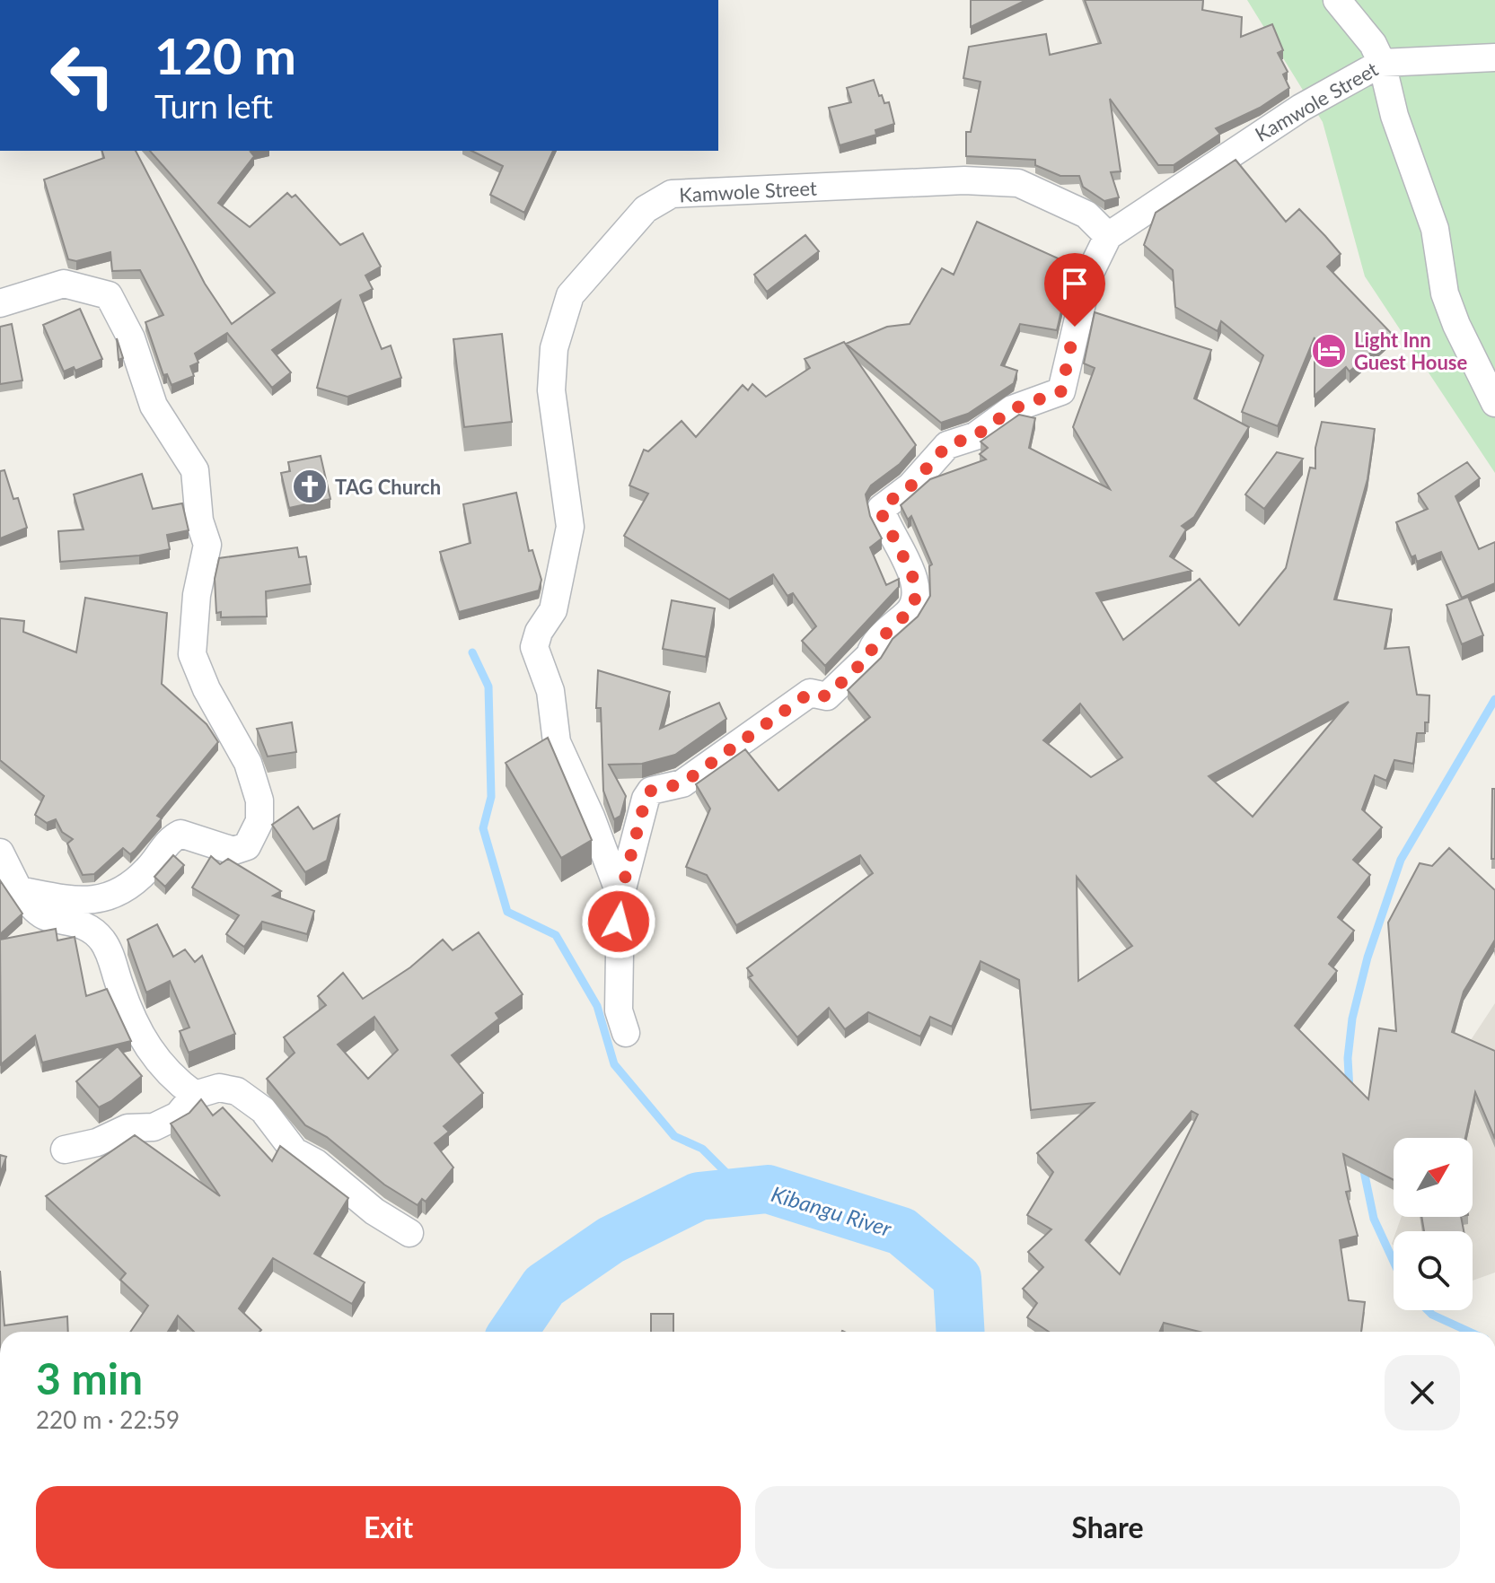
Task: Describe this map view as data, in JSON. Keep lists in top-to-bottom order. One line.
{"streets":{"street":["Kamwole Street"]},"water":["Kibangu River"],"places":{"hotel":["Light Inn Guest House"],"church":["TAG Church"]},"north":"top right","page":{"turn":["120 m","Turn left"],"heading":["3 min","220 m · 22:59"],"buttons":["Exit","Share"]}}
